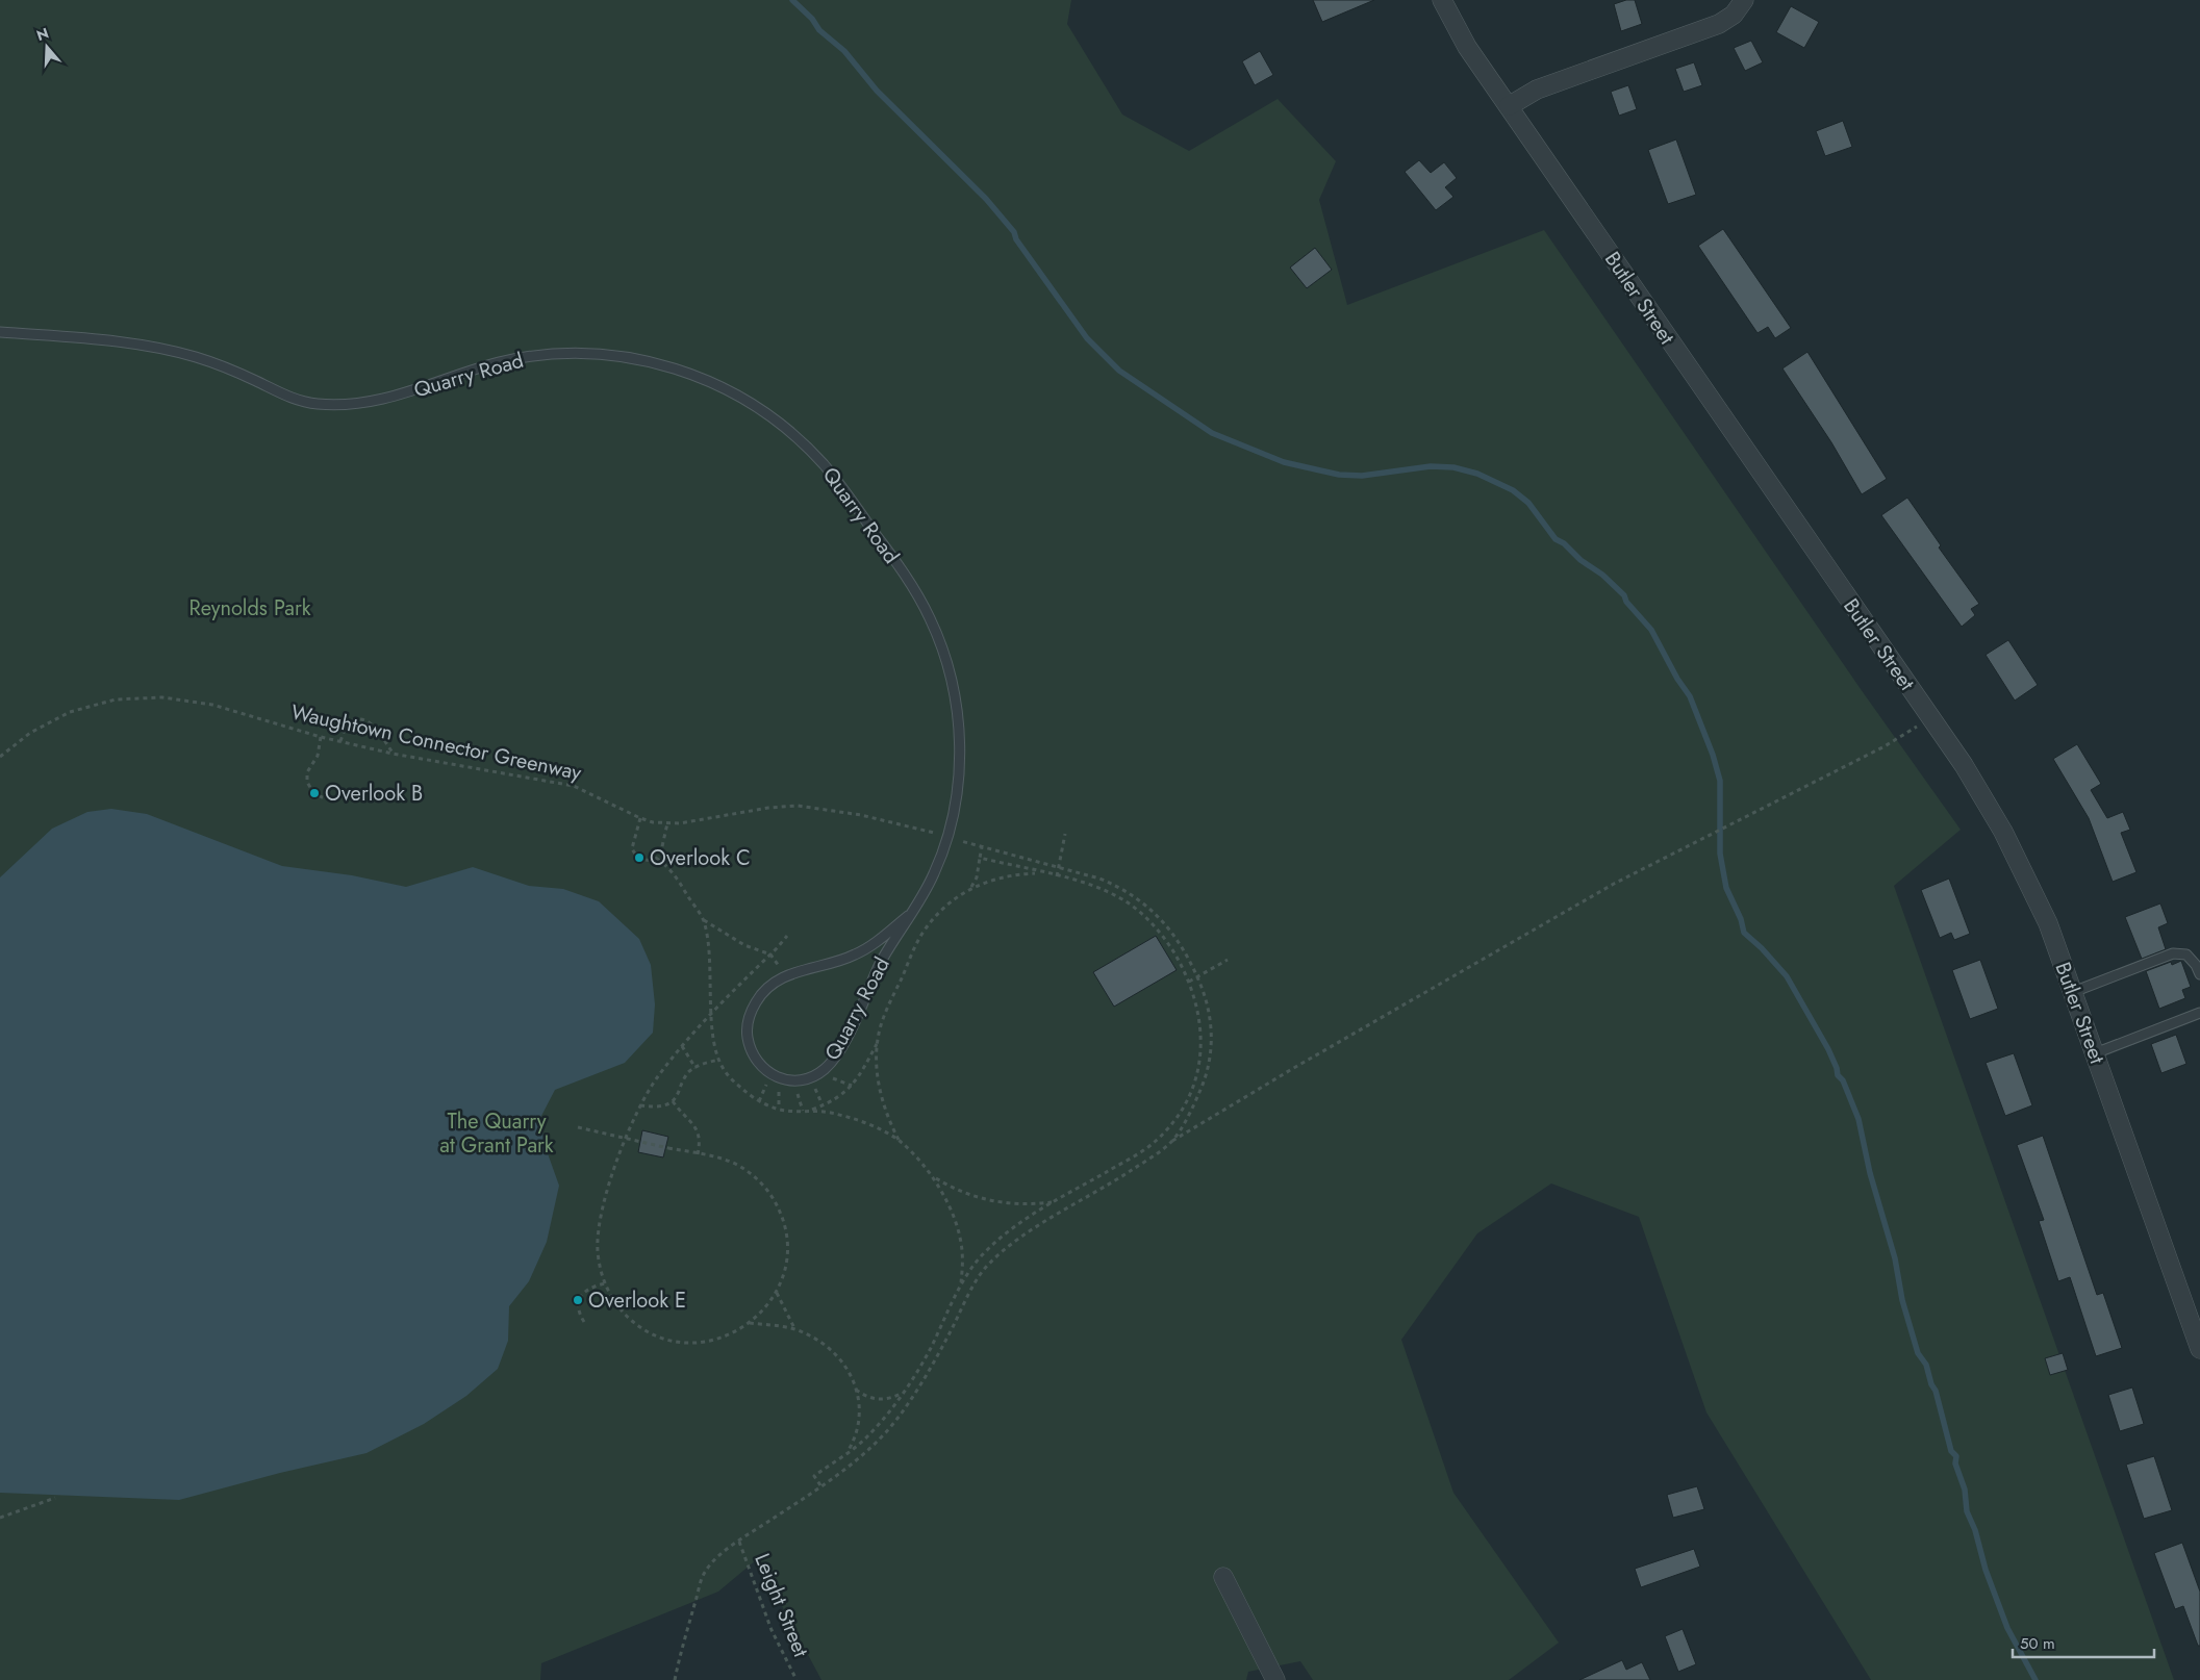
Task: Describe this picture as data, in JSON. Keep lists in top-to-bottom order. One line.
{"streets":{"street":["Butler Street"],"lane":["Quarry Road"],"path":["Waughtown Connector Greenway","Leight Street"]},"crossings":[["Quarry Road","Waughtown Connector Greenway"],["Waughtown Connector Greenway","Leight Street"]],"parks":["Reynolds Park","The Quarry at Grant Park"],"places":["Overlook B","Overlook C","Overlook E"],"scale_bar":"50 m","north":"top"}
